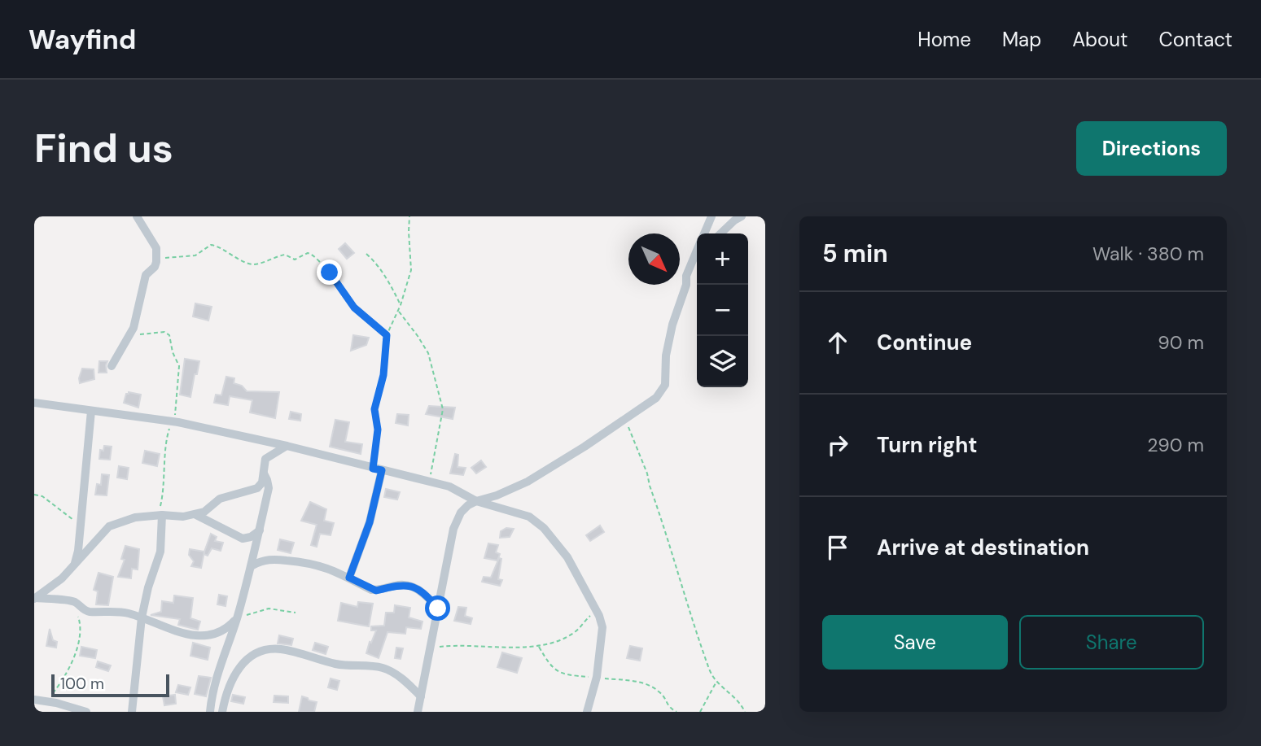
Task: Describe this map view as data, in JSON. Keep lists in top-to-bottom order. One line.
{"scale_bar":"100 m","north":"bottom right","page":{"header":"Wayfind","nav":["Home","Map","About","Contact"],"buttons":["Directions",["Save","Share"]],"title":"Find us","heading":["5 min","Walk · 380 m"],"map_buttons":["+","−"],"list":[["Continue","90 m"],["Turn right","290 m"],"Arrive at destination"],"scale":"100 m"}}
